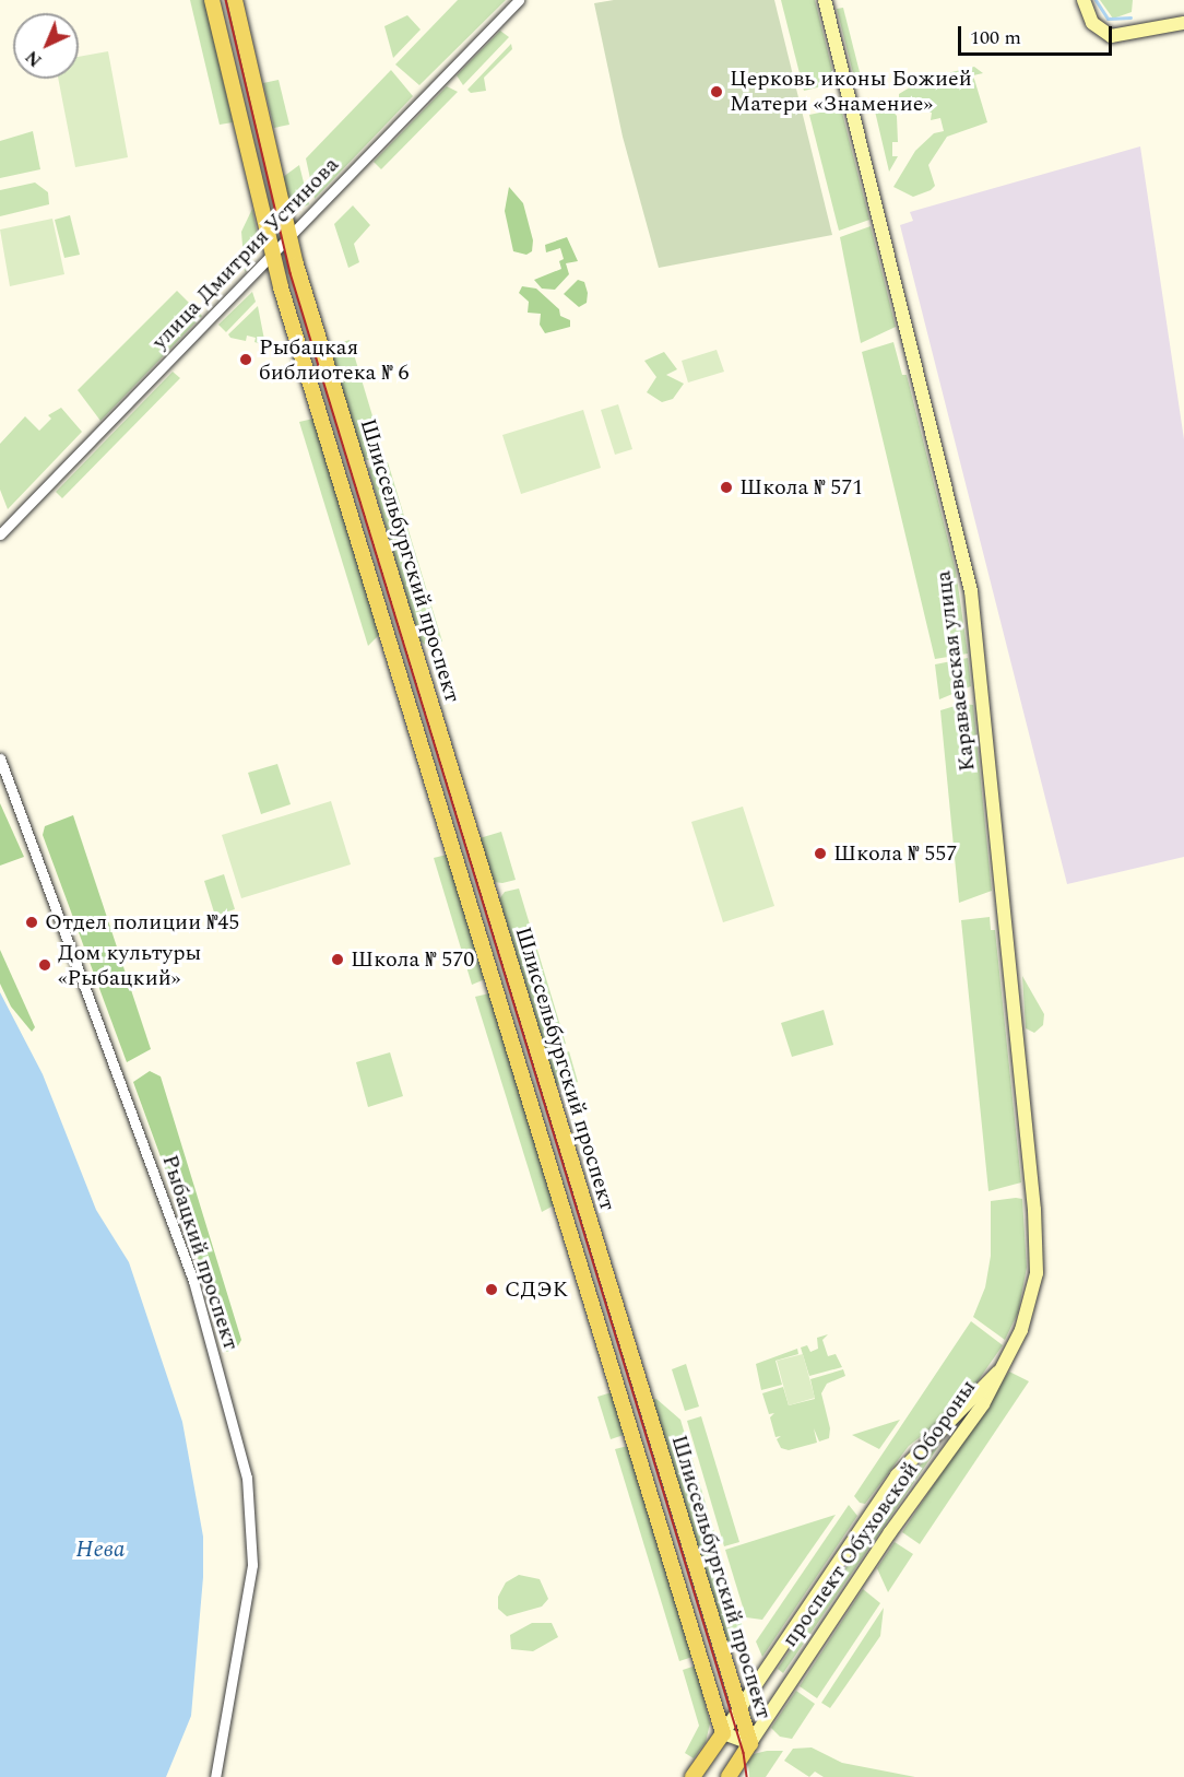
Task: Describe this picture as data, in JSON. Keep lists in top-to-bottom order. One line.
{"streets":{"main road":["Шлиссельбургский проспект","проспект Обуховской Обороны"],"street":["улица Дмитрия Устинова","Караваевская улица","Рыбацкий проспект"]},"crossings":[["улица Дмитрия Устинова","Шлиссельбургский проспект"],["Шлиссельбургский проспект","проспект Обуховской Обороны"],["Караваевская улица","проспект Обуховской Обороны"]],"water":["Нева"],"places":["Церковь иконы Божией Матери «Знамение»","Рыбацкая библиотека № 6","Школа № 571","Школа № 557","Отдел полиции №45","Школа № 570","Дом культуры «Рыбацкий»","СДЭК"],"scale_bar":"100 m","north":"bottom left"}
